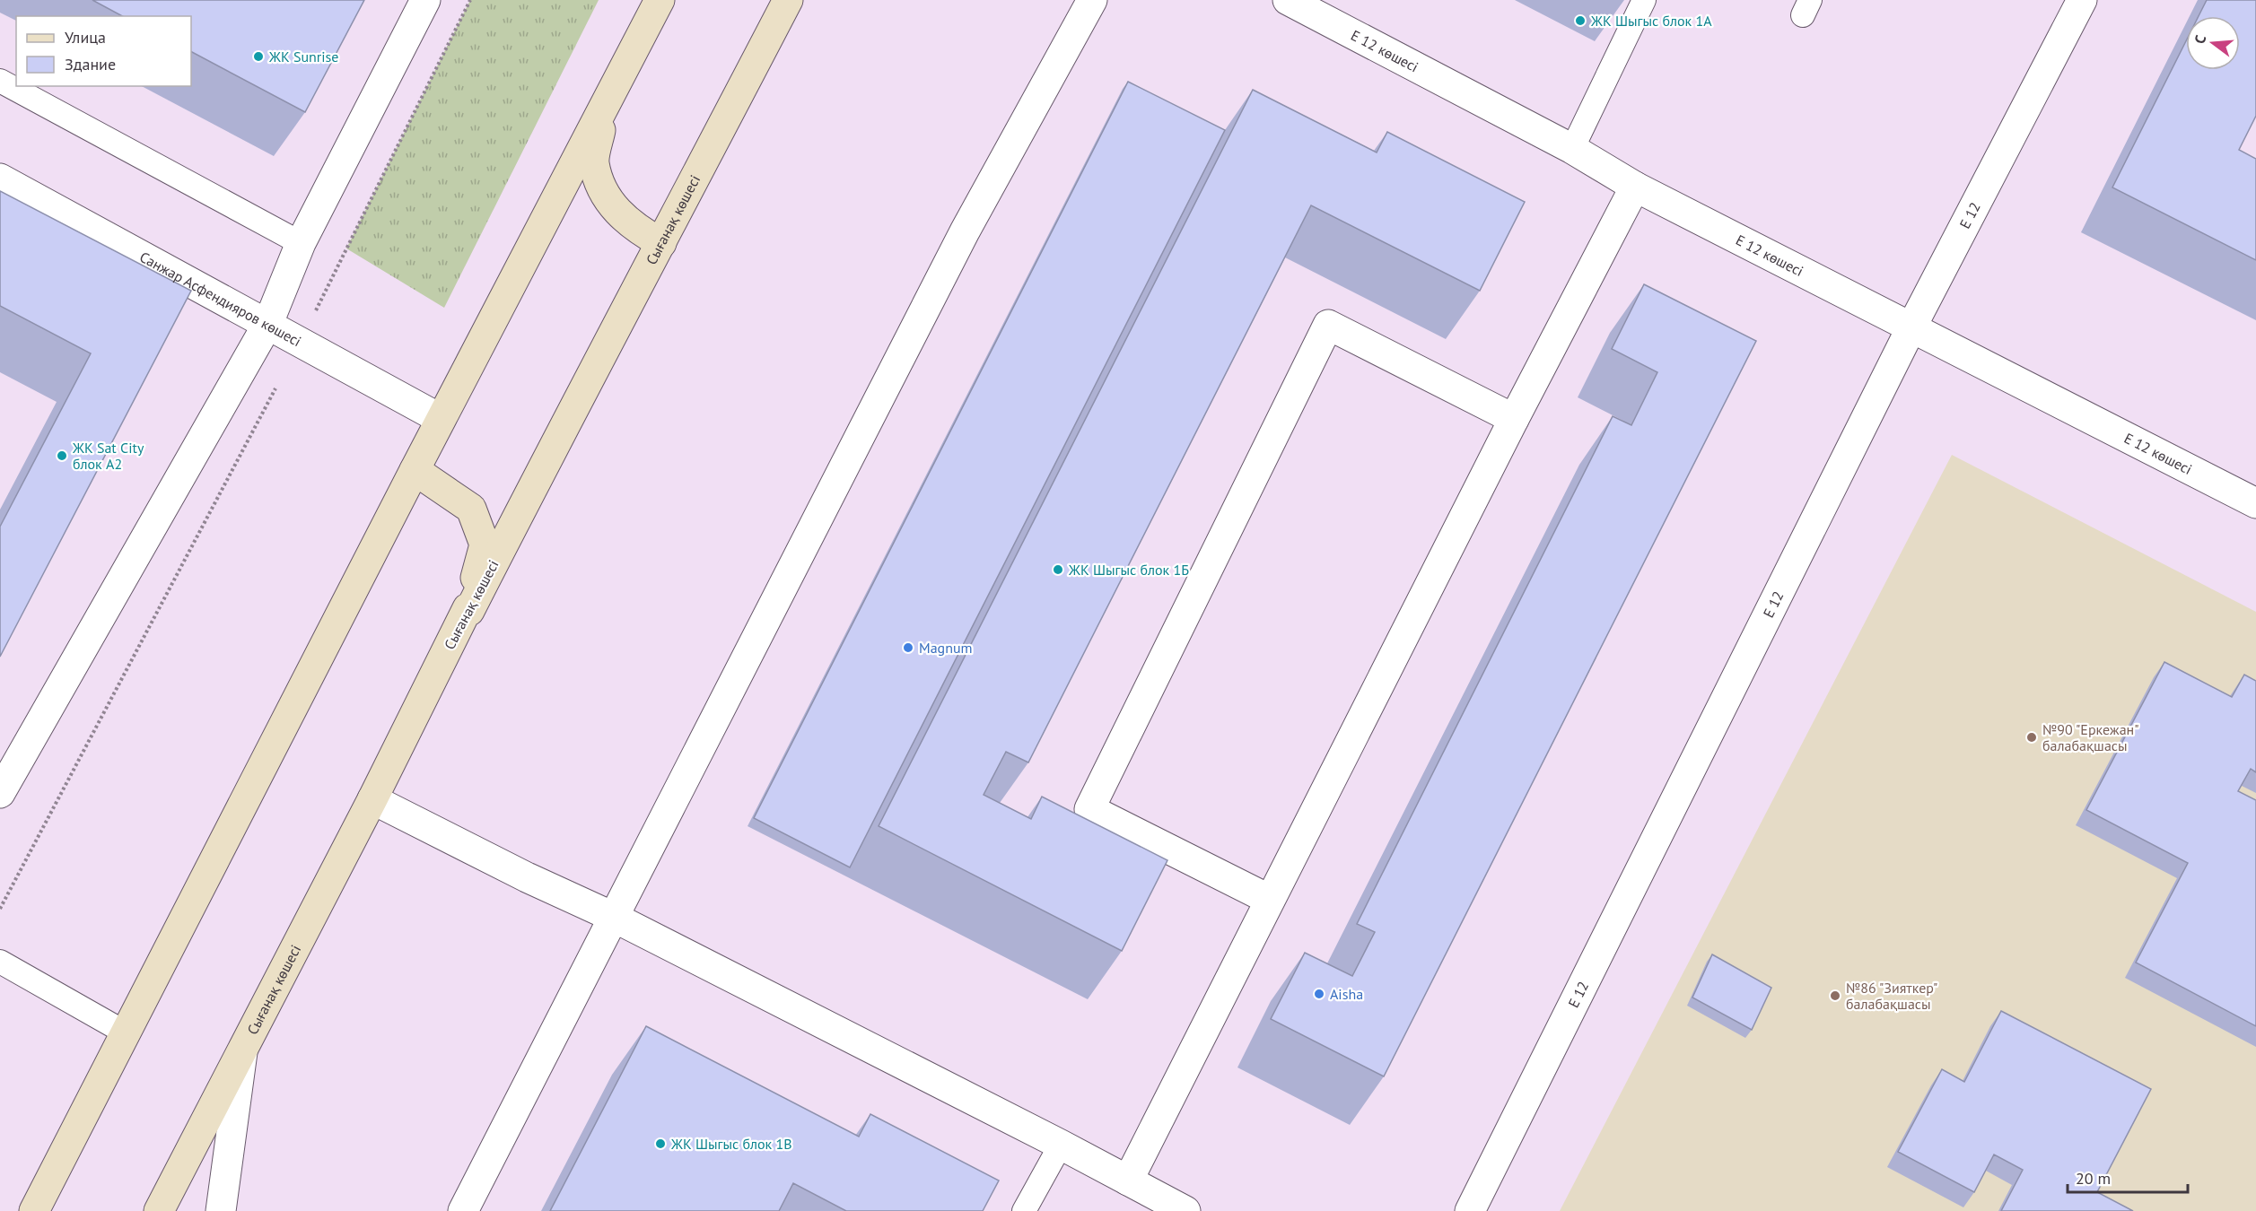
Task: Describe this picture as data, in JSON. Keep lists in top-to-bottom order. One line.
{"streets":{"main road":["Сығанақ көшесі"],"street":["Е 12 көшесі","E 12","Санжар Асфендияров көшесі"]},"crossings":[["Е 12 көшесі","E 12"]],"places":["ЖК Шыгыс блок 1А","ЖК Sunrise","ЖК Sat City блок A2","ЖК Шыгыс блок 1Б","Magnum","№90 \"Еркежан\" балабақшасы","Aisha","№86 \"Зияткер\" балабақшасы","ЖК Шыгыс блок 1В"],"legend":["Улица","Здание"],"scale_bar":"20 m","north":"left"}
